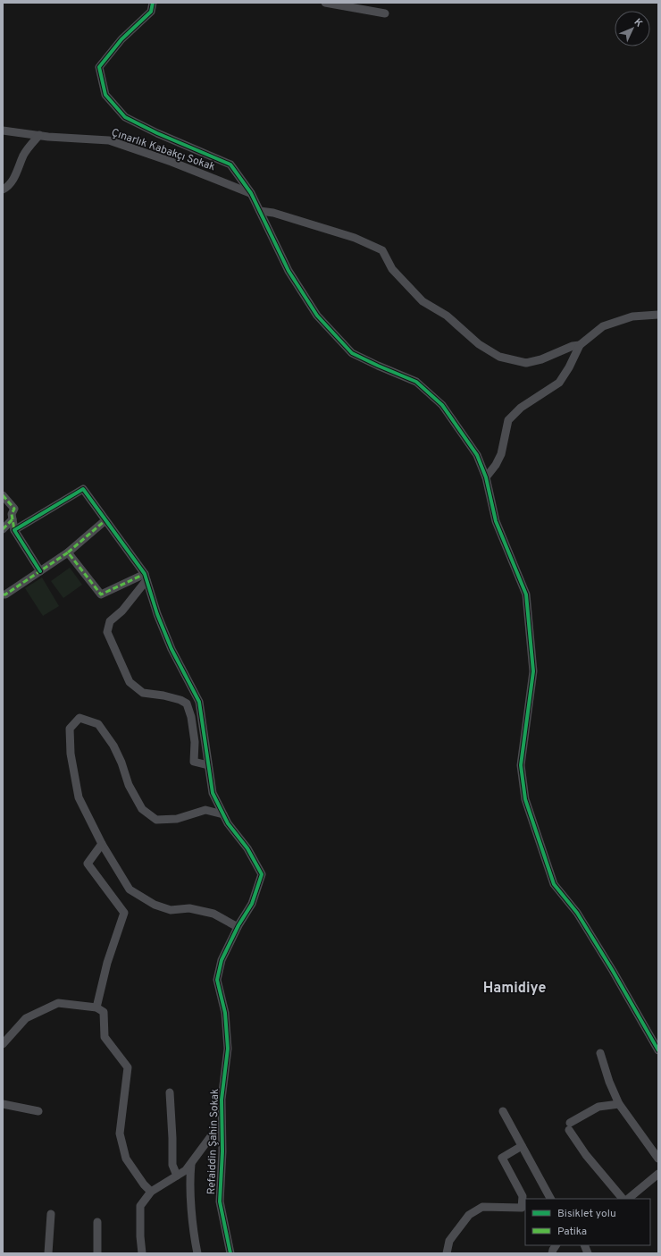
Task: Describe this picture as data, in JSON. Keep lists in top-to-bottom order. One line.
{"streets":{"street":["Çınarlık Kabakçı Sokak","Refaiddin Şahin Sokak"]},"districts":["Hamidiye"],"legend":["Bisiklet yolu","Patika"],"north":"top right"}
